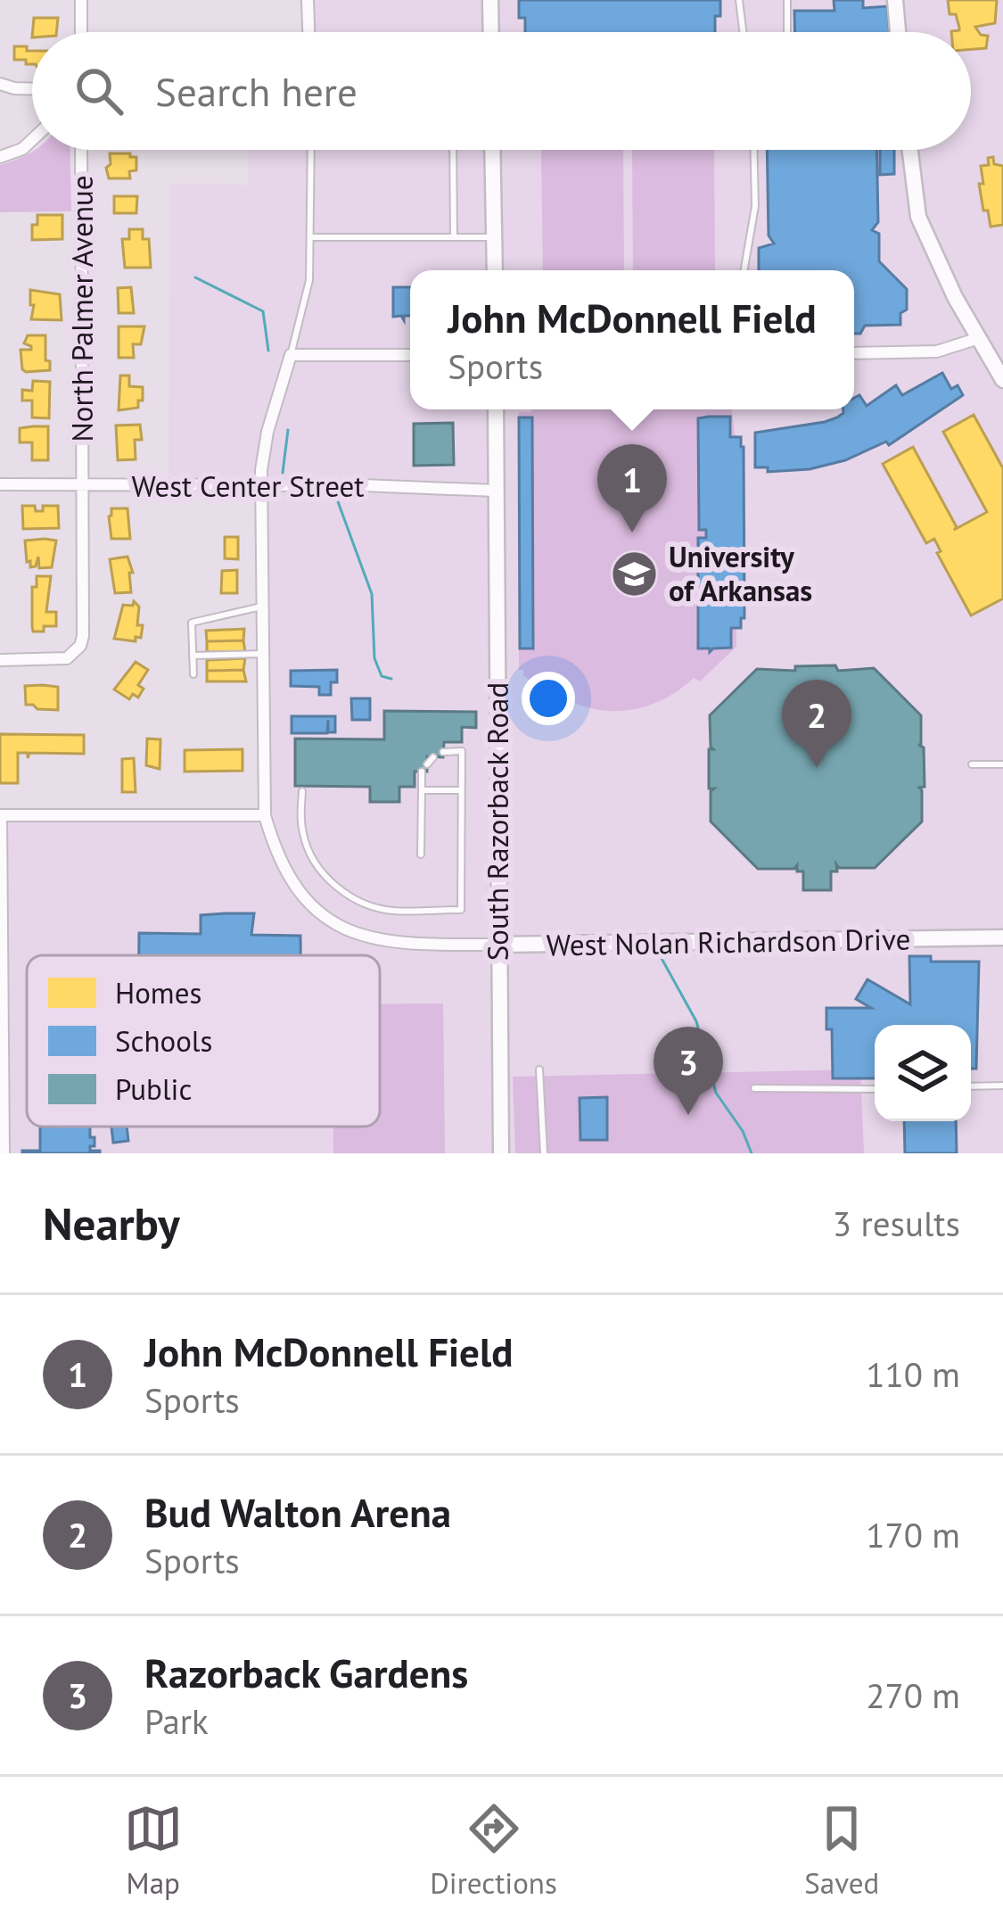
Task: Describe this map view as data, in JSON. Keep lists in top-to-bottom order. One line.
{"streets":{"main road":["South Razorback Road","West Nolan Richardson Drive"],"street":["North Palmer Avenue","West Center Street"]},"crossings":[["North Palmer Avenue","West Center Street"],["West Center Street","South Razorback Road"],["West Center Street","West Nolan Richardson Drive"],["South Razorback Road","West Nolan Richardson Drive"]],"places":{"school or university":["University of Arkansas"]},"legend":["Homes","Schools","Public"],"page":{"search":"Search here","popup":["John McDonnell Field","Sports"],"pins":["1","2","3"],"heading":["Nearby","3 results"],"list":[{"mark":"1","name":"John McDonnell Field","note":"Sports","value":"110 m"},{"mark":"2","name":"Bud Walton Arena","note":"Sports","value":"170 m"},{"mark":"3","name":"Razorback Gardens","note":"Park","value":"270 m"}],"nav":["Map","Directions","Saved"]}}
